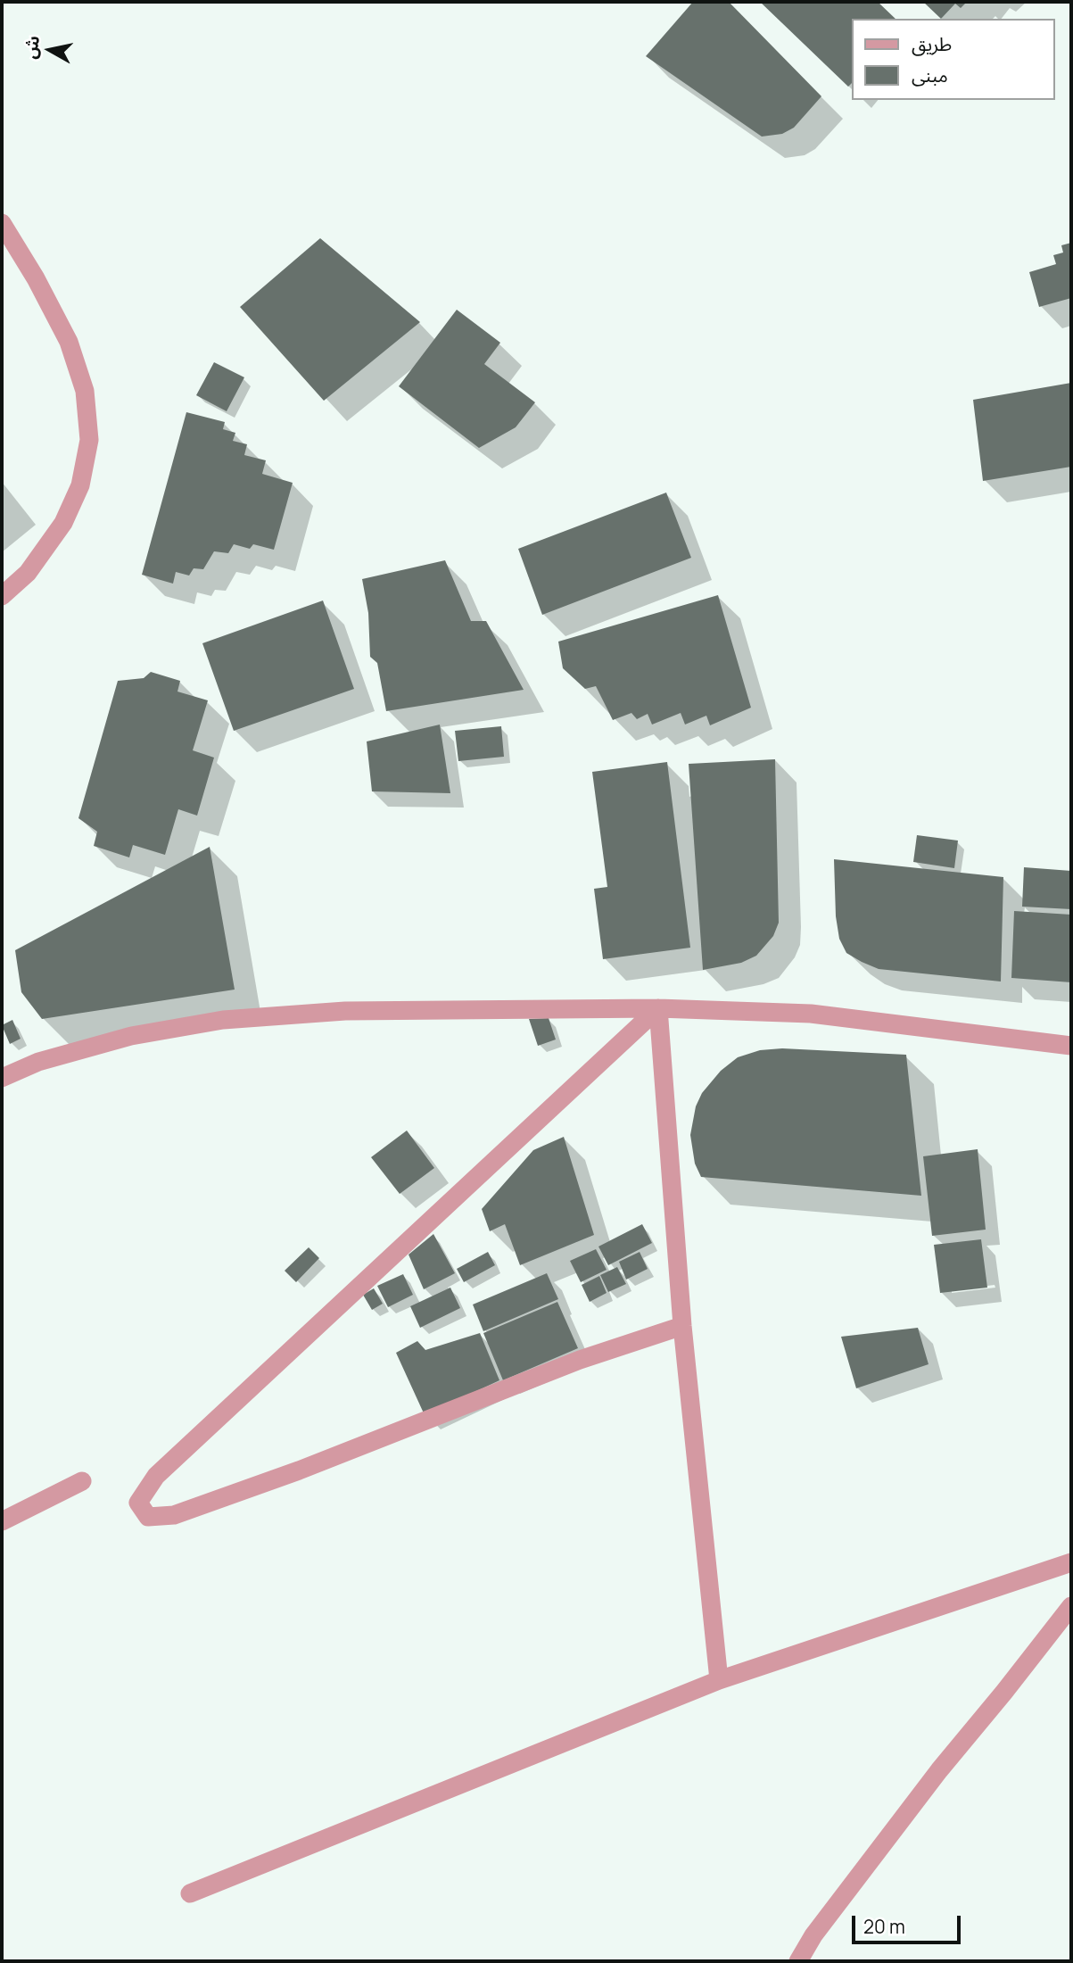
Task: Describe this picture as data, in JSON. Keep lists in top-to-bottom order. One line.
{"legend":["طريق","مبنى"],"scale_bar":"20 m","north":"left"}
